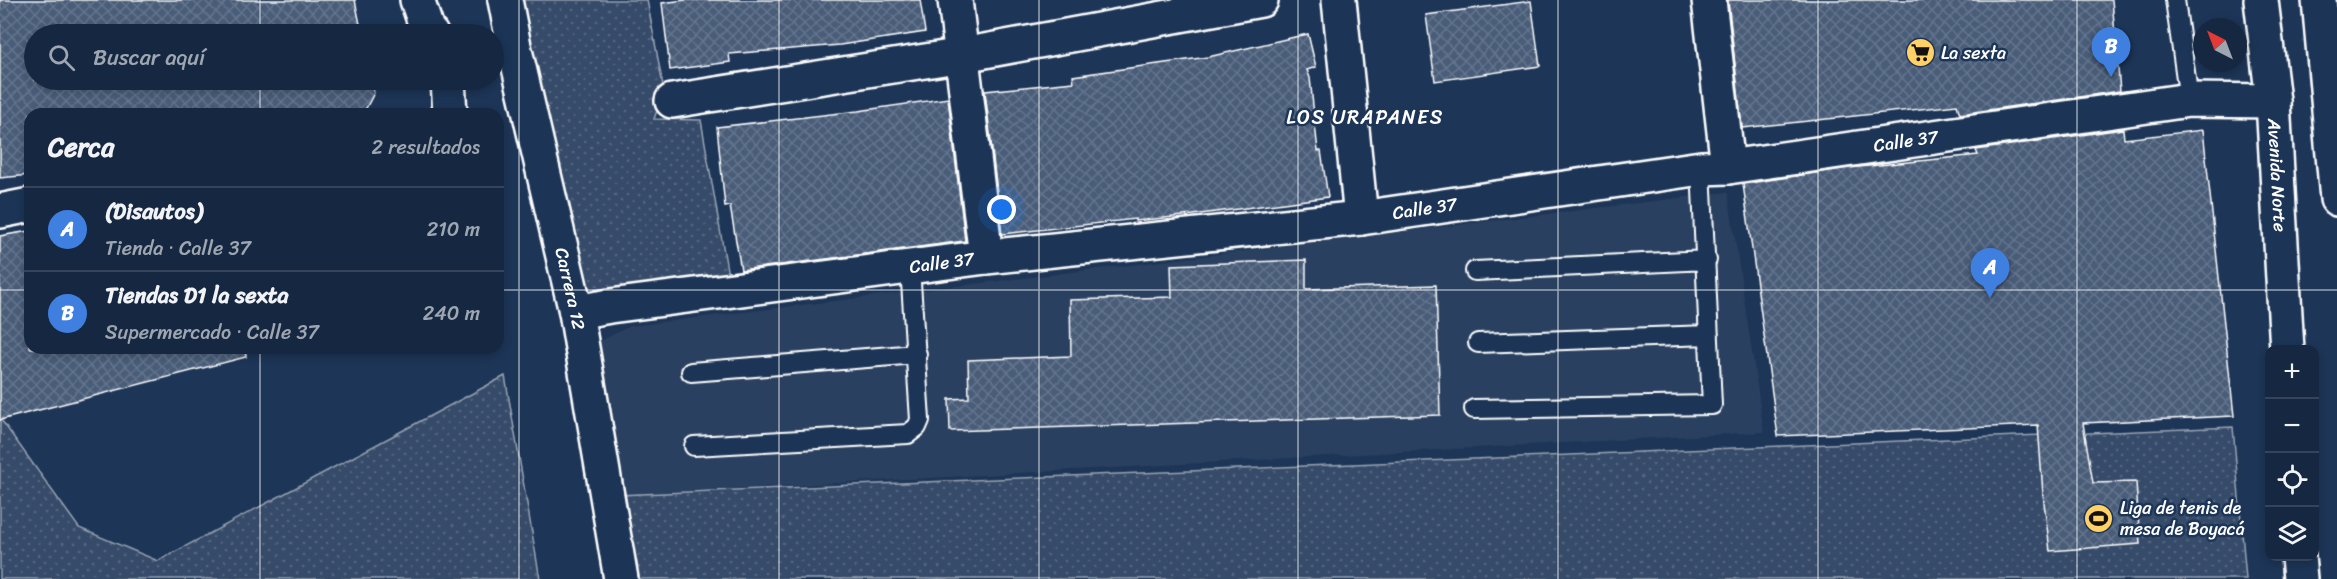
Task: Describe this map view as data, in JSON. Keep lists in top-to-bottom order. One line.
{"streets":{"street":["Calle 37","Avenida Norte","Carrera 12"]},"crossings":[["Calle 37","Avenida Norte"],["Calle 37","Carrera 12"]],"districts":["LOS URAPANES"],"places":{"supermarket":["La sexta"],"sports":["Liga de tenis de mesa de Boyacá"]},"north":"top left","page":{"search":"Buscar aquí","pins":["B","A"],"heading":["Cerca","2 resultados"],"list":[{"mark":"A","name":"(Disautos)","note":"Tienda · Calle 37","value":"210 m"},{"mark":"B","name":"Tiendas D1 la sexta","note":"Supermercado · Calle 37","value":"240 m"}],"map_buttons":["+","−"]}}
